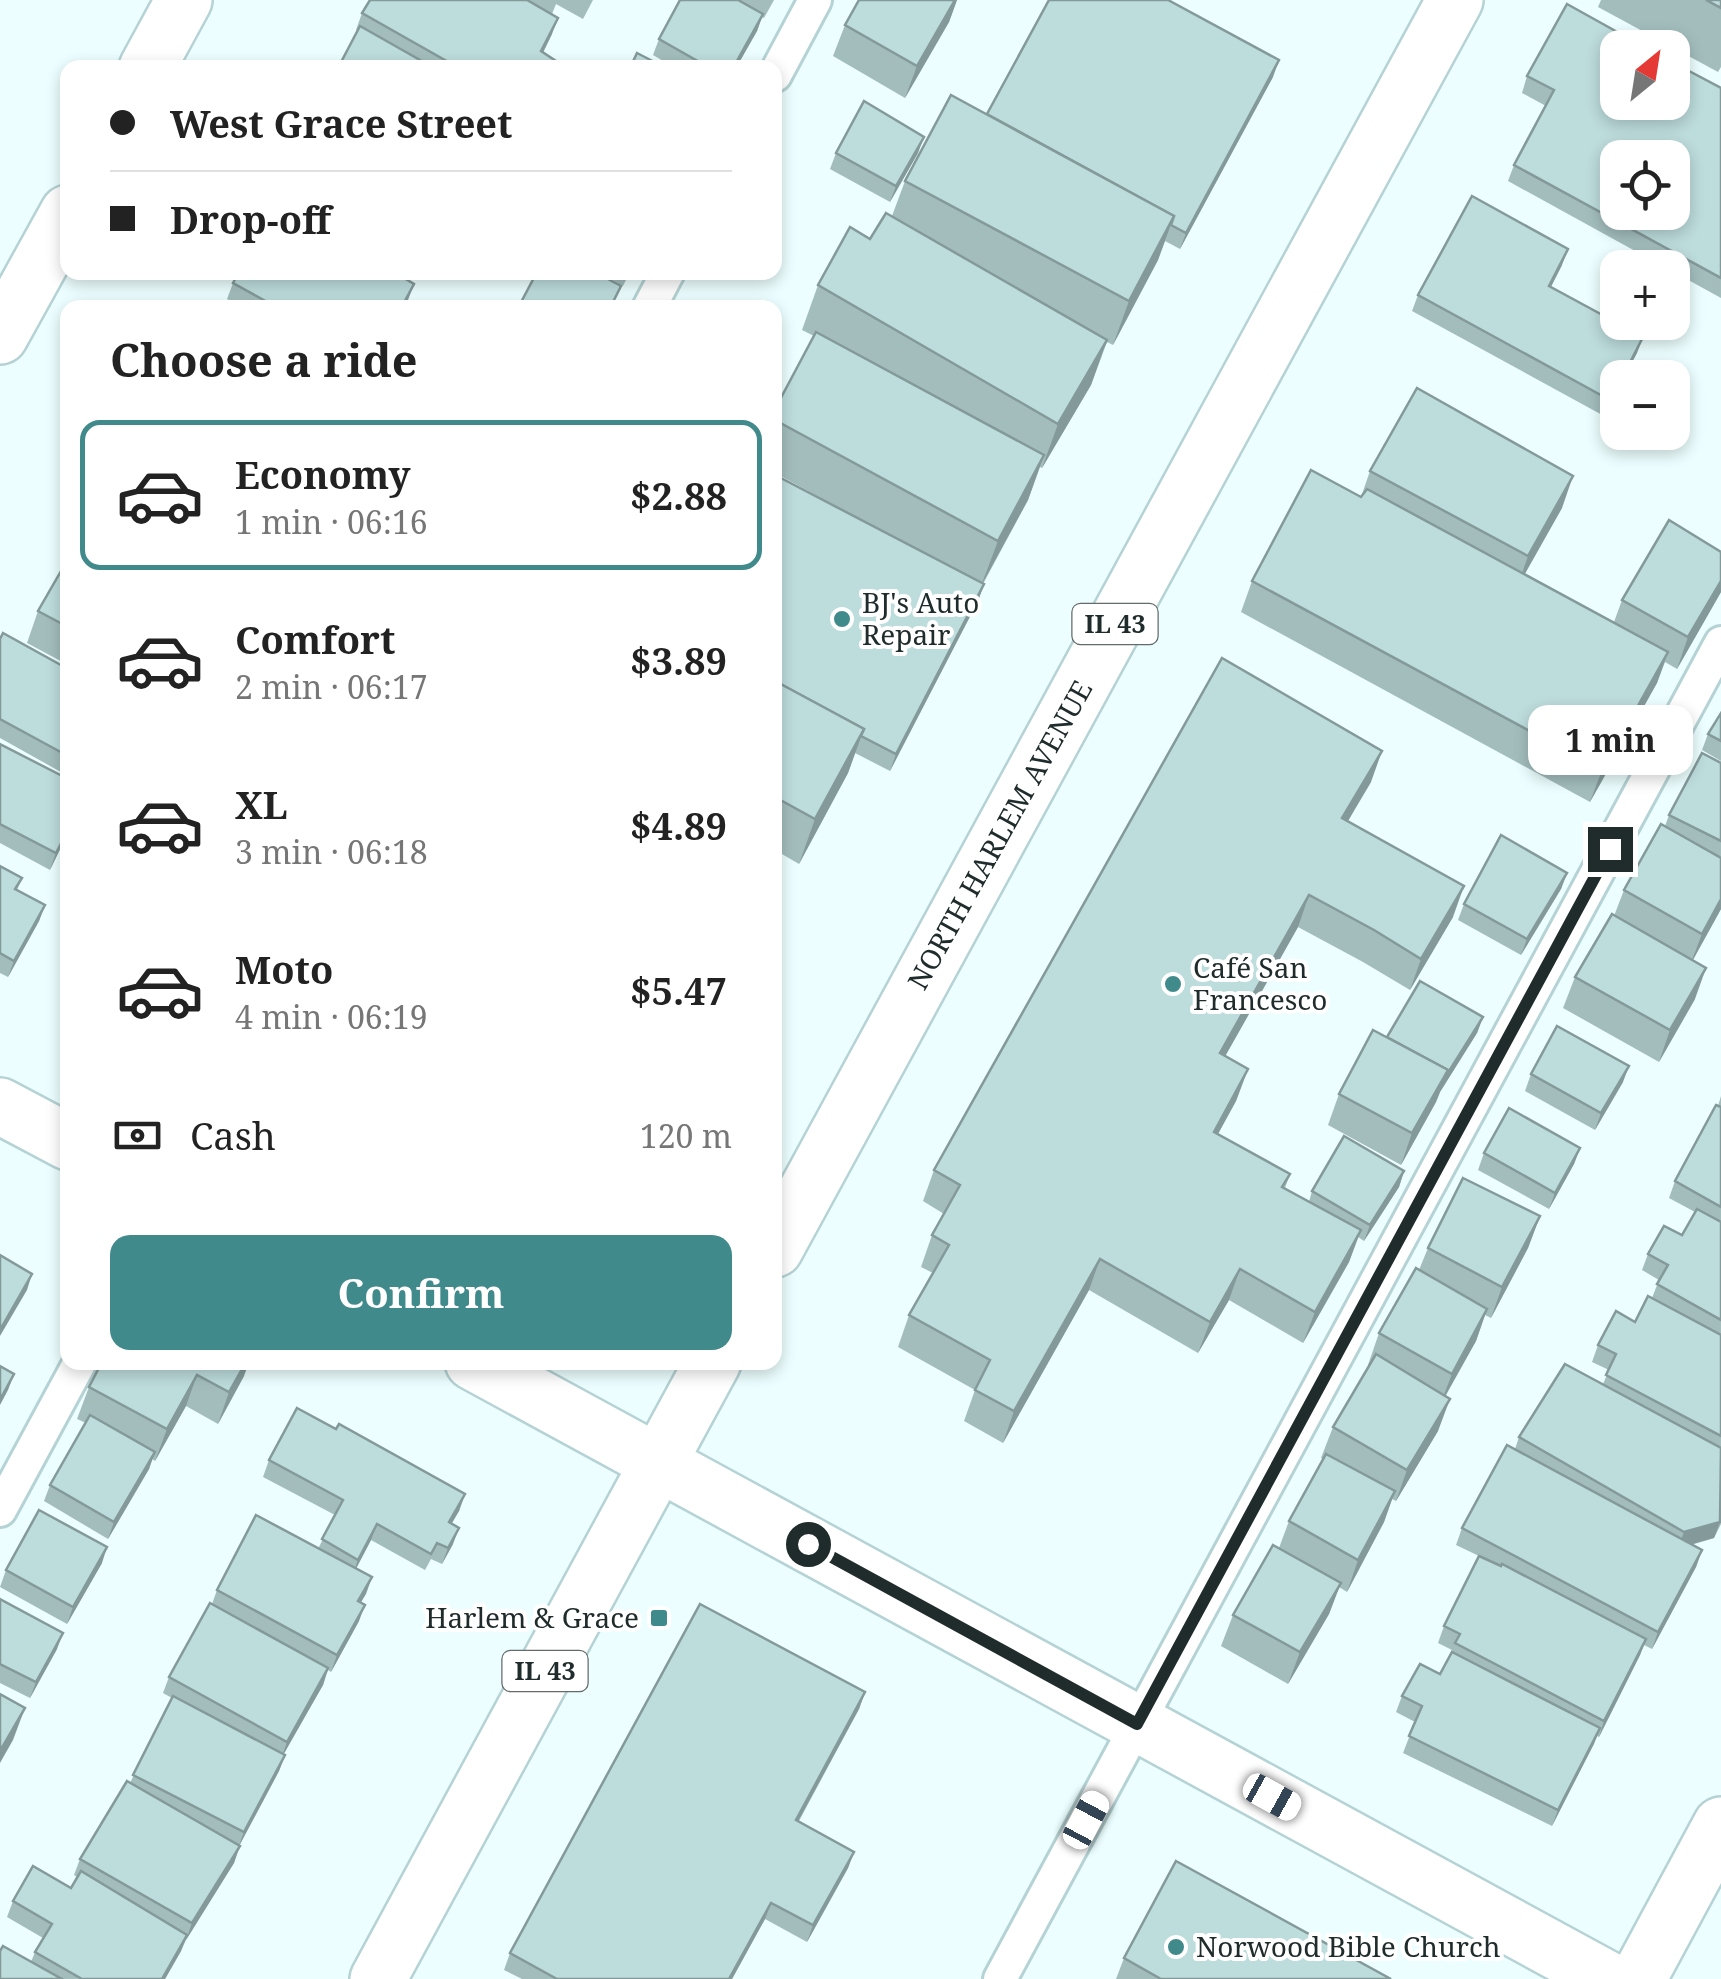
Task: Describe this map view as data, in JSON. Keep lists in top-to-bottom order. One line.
{"streets":{"main road":["IL 43","NORTH HARLEM AVENUE"]},"places":{"other":["BJ's Auto Repair","Café San Francesco","Norwood Bible Church"],"transit":["Harlem & Grace"]},"north":"top right","page":{"map_buttons":["+","−"],"banner":["West Grace Street","Drop-off"],"heading":"Choose a ride","list":[{"name":"Economy","note":"1 min · 06:16","value":"$2.88"},{"name":"Comfort","note":"2 min · 06:17","value":"$3.89"},{"name":"XL","note":"3 min · 06:18","value":"$4.89"},{"name":"Moto","note":"4 min · 06:19","value":"$5.47"}],"bubble":"1 min","pay":["Cash","120 m"],"buttons":"Confirm"}}
